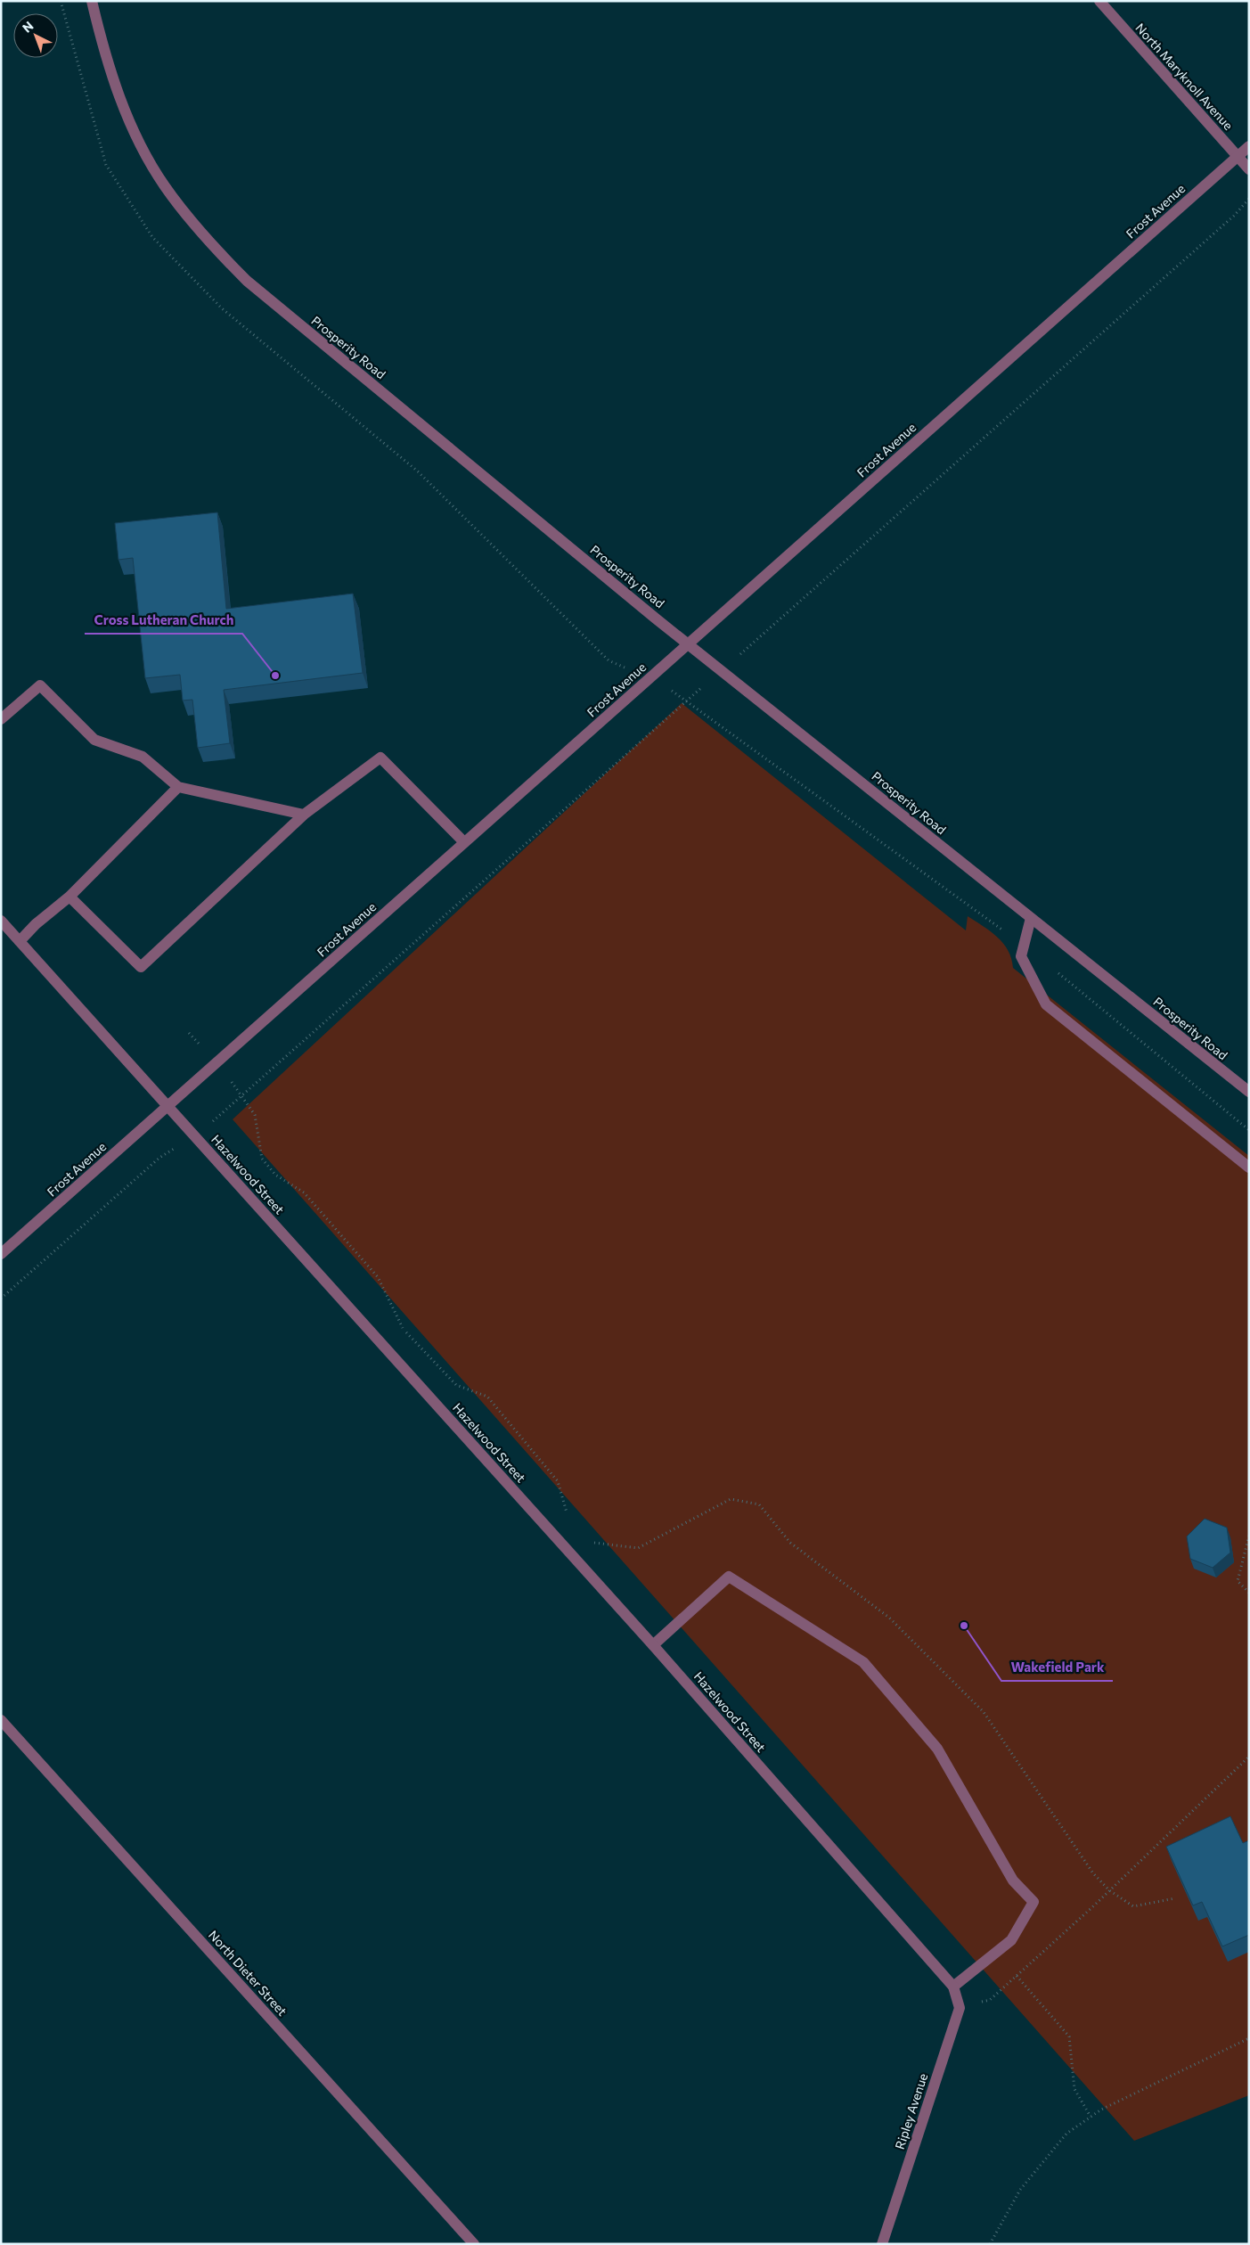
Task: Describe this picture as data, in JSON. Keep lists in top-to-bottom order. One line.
{"streets":{"street":["North Maryknoll Avenue","Frost Avenue","Prosperity Road","Hazelwood Street","North Dieter Street","Ripley Avenue"]},"crossings":[["North Maryknoll Avenue","Frost Avenue"],["Frost Avenue","Prosperity Road"],["Frost Avenue","Hazelwood Street"]],"places":["Cross Lutheran Church","Wakefield Park"],"north":"top left"}
